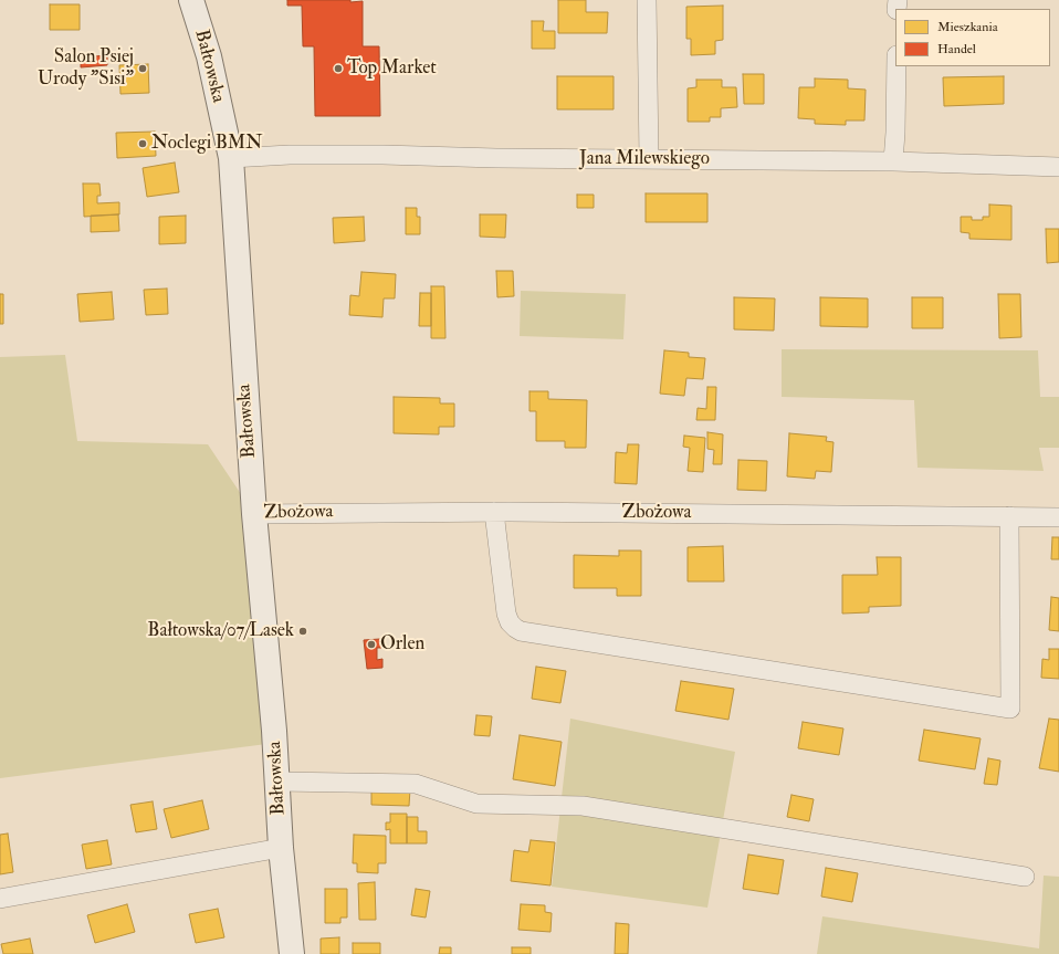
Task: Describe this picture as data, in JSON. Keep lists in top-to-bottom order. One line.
{"streets":{"main road":["Bałtowska"],"street":["Jana Milewskiego","Zbożowa"]},"crossings":[["Bałtowska","Jana Milewskiego"],["Bałtowska","Zbożowa"]],"places":["Salon Psiej Urody \"Sisi\"","Top Market","Noclegi BMN","Bałtowska/07/Lasek","Orlen"],"legend":["Mieszkania","Handel"]}
